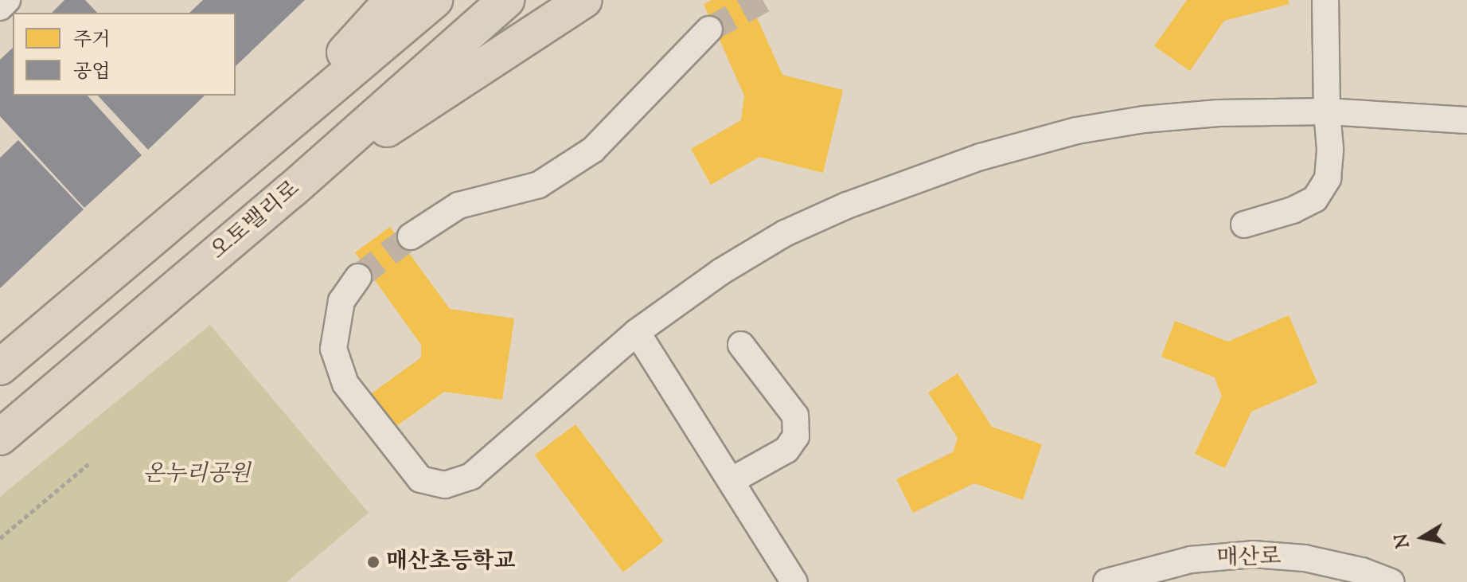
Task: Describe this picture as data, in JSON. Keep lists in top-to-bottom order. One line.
{"streets":{"highway":["오토밸리로"],"street":["매산로"]},"parks":["온누리공원"],"places":["매산초등학교"],"legend":["주거","공업"],"north":"left"}
